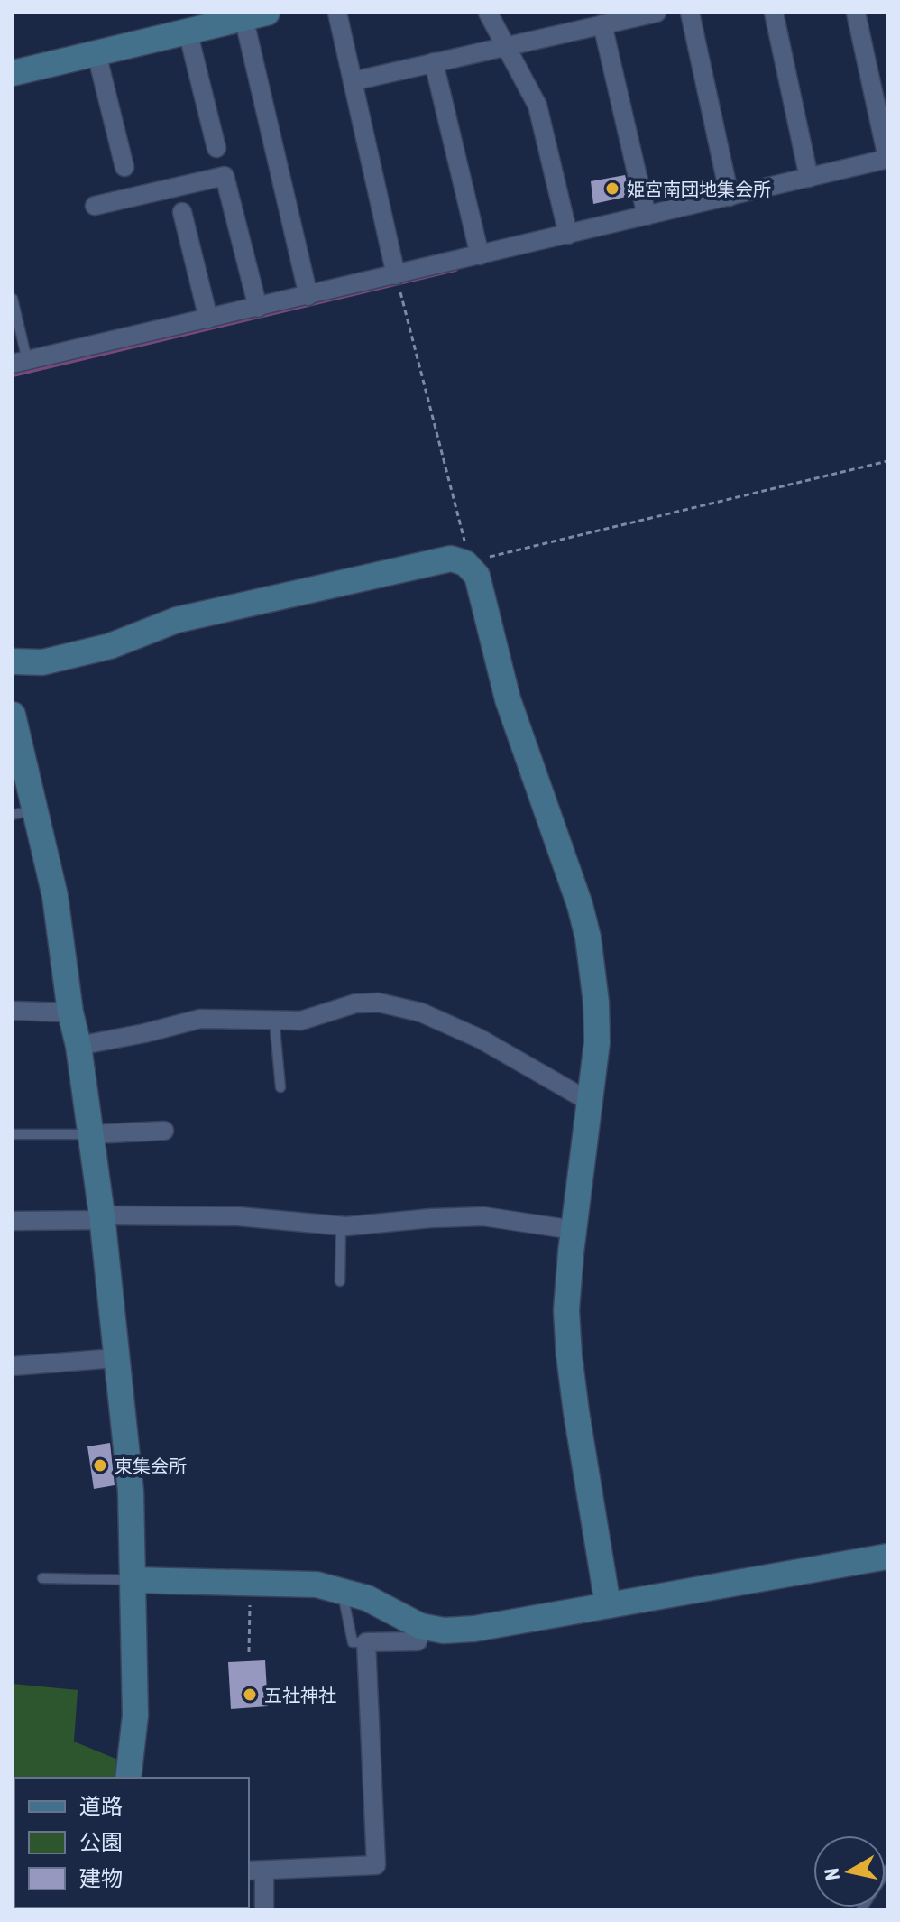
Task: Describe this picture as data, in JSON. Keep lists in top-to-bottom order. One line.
{"places":["姫宮南団地集会所","東集会所","五社神社"],"legend":["道路","公園","建物"],"north":"left"}
